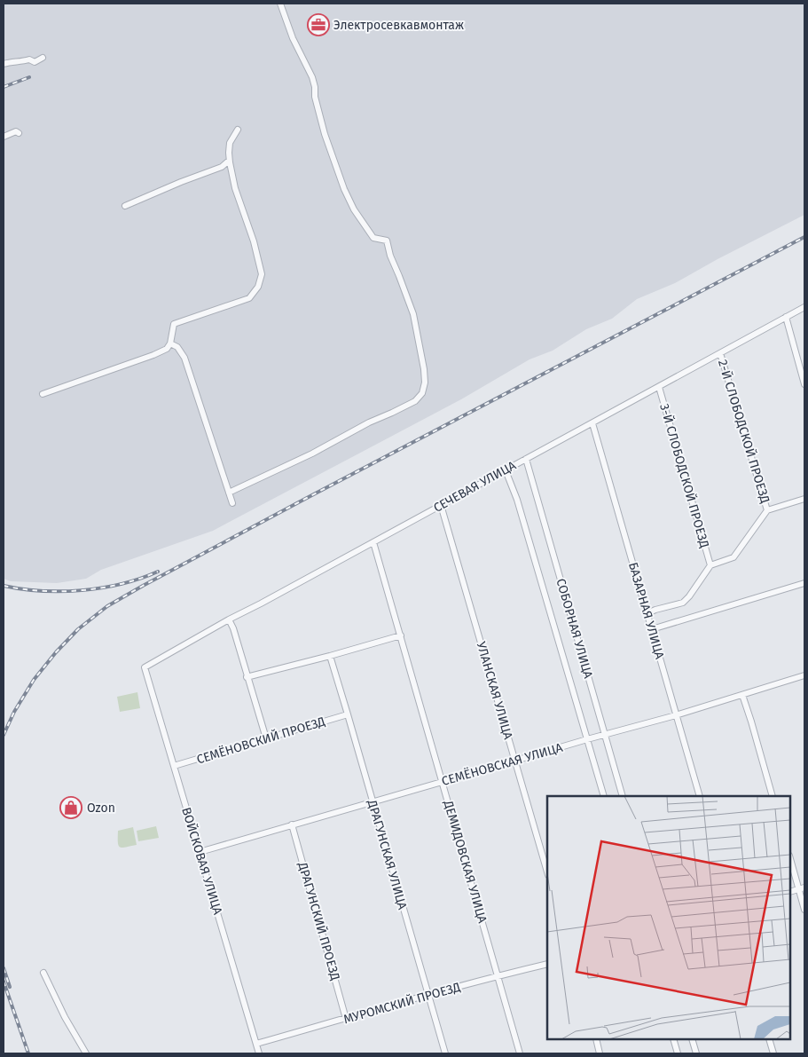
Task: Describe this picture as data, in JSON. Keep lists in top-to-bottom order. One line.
{"streets":{"street":["2-Й СЛОБОДСКОЙ ПРОЕЗД","3-Й СЛОБОДСКОЙ ПРОЕЗД","СЕЧЕВАЯ УЛИЦА","БАЗАРНАЯ УЛИЦА","СОБОРНАЯ УЛИЦА","УЛАНСКАЯ УЛИЦА","СЕМЁНОВСКИЙ ПРОЕЗД","СЕМЁНОВСКАЯ УЛИЦА","ДРАГУНСКАЯ УЛИЦА","ВОЙСКОВАЯ УЛИЦА","ДЕМИДОВСКАЯ УЛИЦА","ДРАГУНСКИЙ ПРОЕЗД","МУРОМСКИЙ ПРОЕЗД"]},"crossings":[["2-Й СЛОБОДСКОЙ ПРОЕЗД","СЕЧЕВАЯ УЛИЦА"],["3-Й СЛОБОДСКОЙ ПРОЕЗД","СЕЧЕВАЯ УЛИЦА"],["СЕЧЕВАЯ УЛИЦА","БАЗАРНАЯ УЛИЦА"],["СЕЧЕВАЯ УЛИЦА","СОБОРНАЯ УЛИЦА"],["СЕЧЕВАЯ УЛИЦА","УЛАНСКАЯ УЛИЦА"],["СЕЧЕВАЯ УЛИЦА","ВОЙСКОВАЯ УЛИЦА"],["СЕЧЕВАЯ УЛИЦА","ДЕМИДОВСКАЯ УЛИЦА"],["БАЗАРНАЯ УЛИЦА","СЕМЁНОВСКАЯ УЛИЦА"],["СОБОРНАЯ УЛИЦА","СЕМЁНОВСКАЯ УЛИЦА"],["УЛАНСКАЯ УЛИЦА","СЕМЁНОВСКАЯ УЛИЦА"],["СЕМЁНОВСКИЙ ПРОЕЗД","ДРАГУНСКАЯ УЛИЦА"],["СЕМЁНОВСКИЙ ПРОЕЗД","ВОЙСКОВАЯ УЛИЦА"],["СЕМЁНОВСКАЯ УЛИЦА","ДРАГУНСКАЯ УЛИЦА"],["СЕМЁНОВСКАЯ УЛИЦА","ВОЙСКОВАЯ УЛИЦА"],["СЕМЁНОВСКАЯ УЛИЦА","ДЕМИДОВСКАЯ УЛИЦА"],["СЕМЁНОВСКАЯ УЛИЦА","ДРАГУНСКИЙ ПРОЕЗД"],["ДРАГУНСКАЯ УЛИЦА","МУРОМСКИЙ ПРОЕЗД"],["ВОЙСКОВАЯ УЛИЦА","МУРОМСКИЙ ПРОЕЗД"],["ДЕМИДОВСКАЯ УЛИЦА","МУРОМСКИЙ ПРОЕЗД"],["ДРАГУНСКИЙ ПРОЕЗД","МУРОМСКИЙ ПРОЕЗД"]],"places":{"office":["Электросевкавмонтаж"],"shop":["Ozon"]}}
